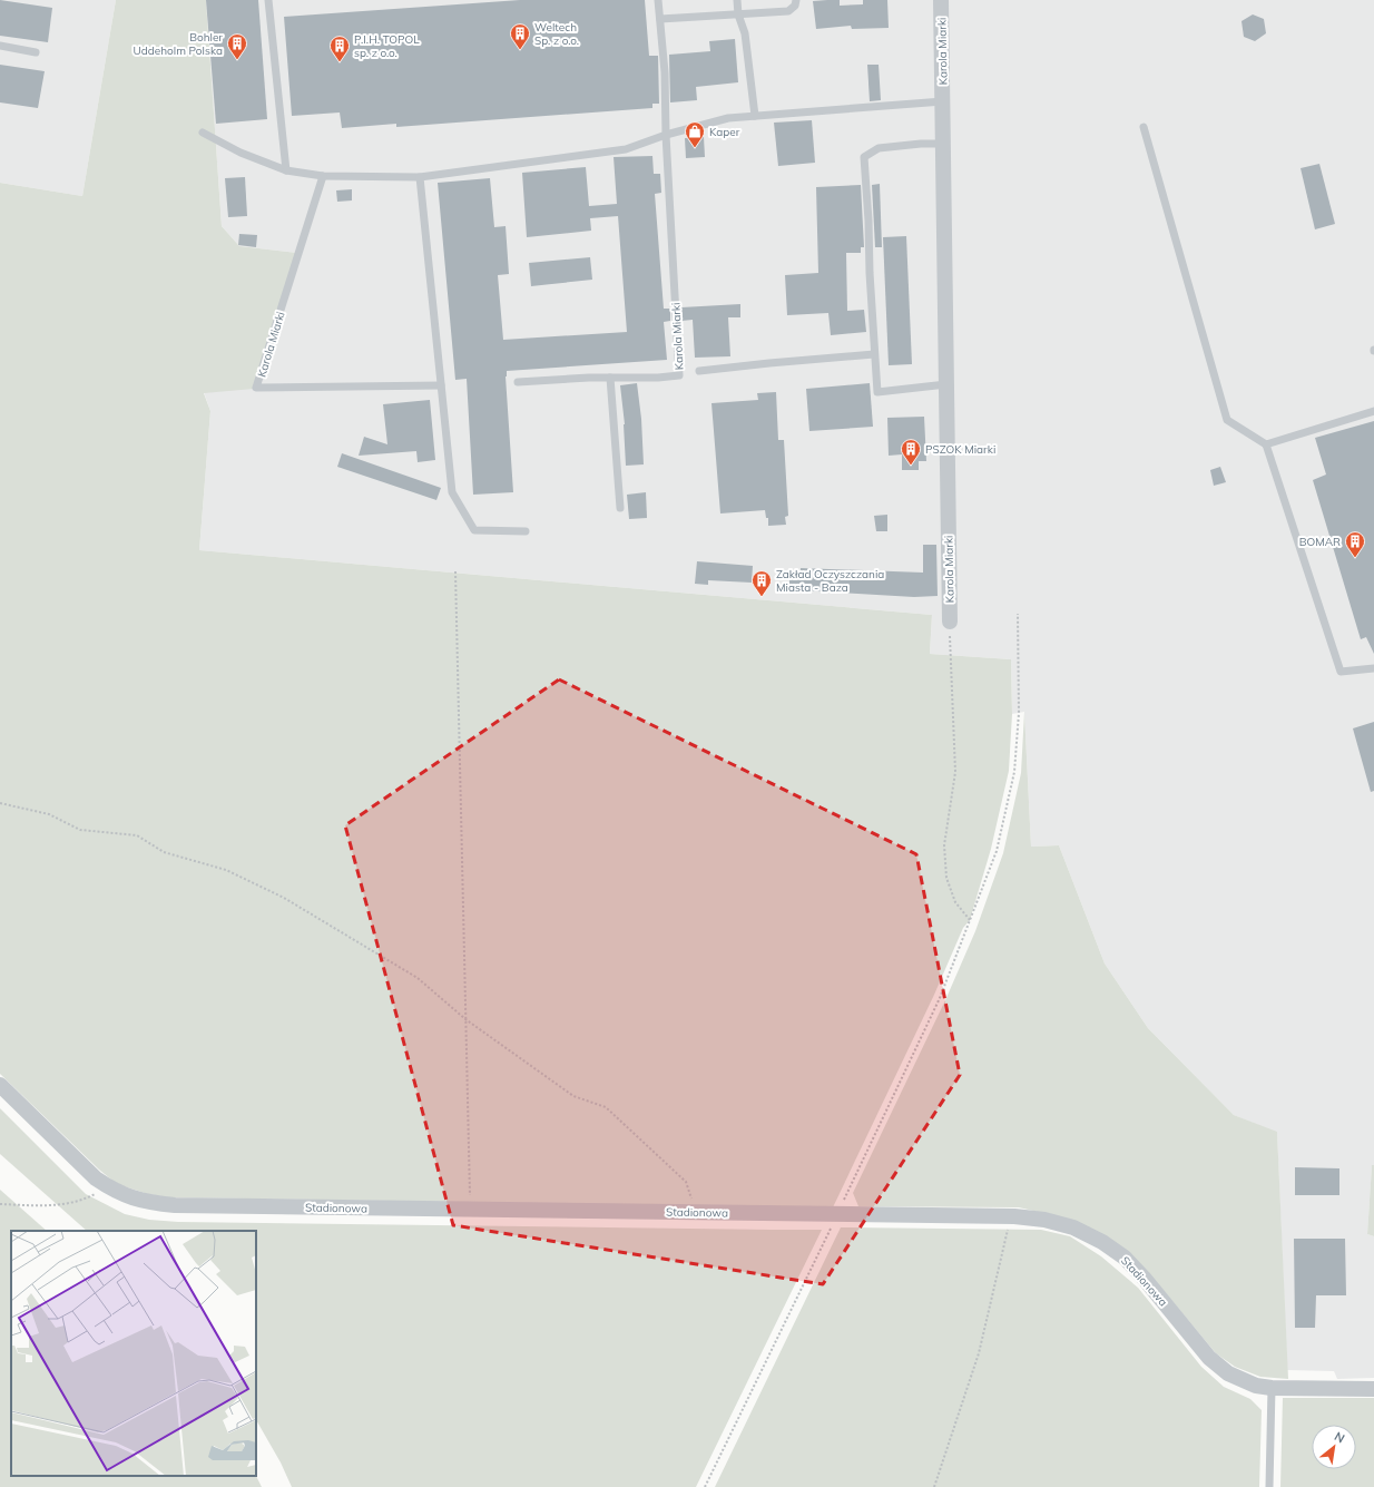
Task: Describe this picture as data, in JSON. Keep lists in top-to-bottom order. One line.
{"streets":{"street":["Karola Miarki","Stadionowa"]},"places":{"building":["Weltech Sp. z o.o.","Bohler Uddeholm Polska","P.I.H. TOPOL sp. z o.o.","PSZOK Miarki","BOMAR","Zakład Oczyszczania Miasta - Baza"],"shop":["Kaper"]},"north":"top right"}
